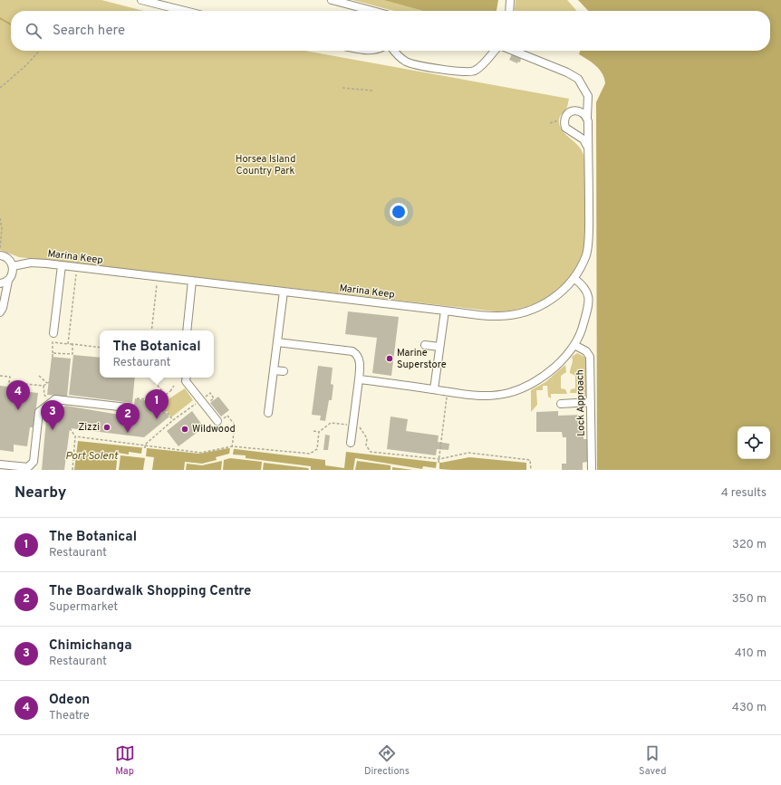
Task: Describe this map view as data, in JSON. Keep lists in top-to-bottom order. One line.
{"streets":{"street":["Marina Keep","Lock Approach"]},"water":["Port Solent"],"parks":["Horsea Island Country Park"],"places":["Marine Superstore","Zizzi","Wildwood"],"page":{"search":"Search here","popup":["The Botanical","Restaurant"],"pins":["4","1","3","2"],"heading":["Nearby","4 results"],"list":[{"mark":"1","name":"The Botanical","note":"Restaurant","value":"320 m"},{"mark":"2","name":"The Boardwalk Shopping Centre","note":"Supermarket","value":"350 m"},{"mark":"3","name":"Chimichanga","note":"Restaurant","value":"410 m"},{"mark":"4","name":"Odeon","note":"Theatre","value":"430 m"}],"nav":["Map","Directions","Saved"]}}
